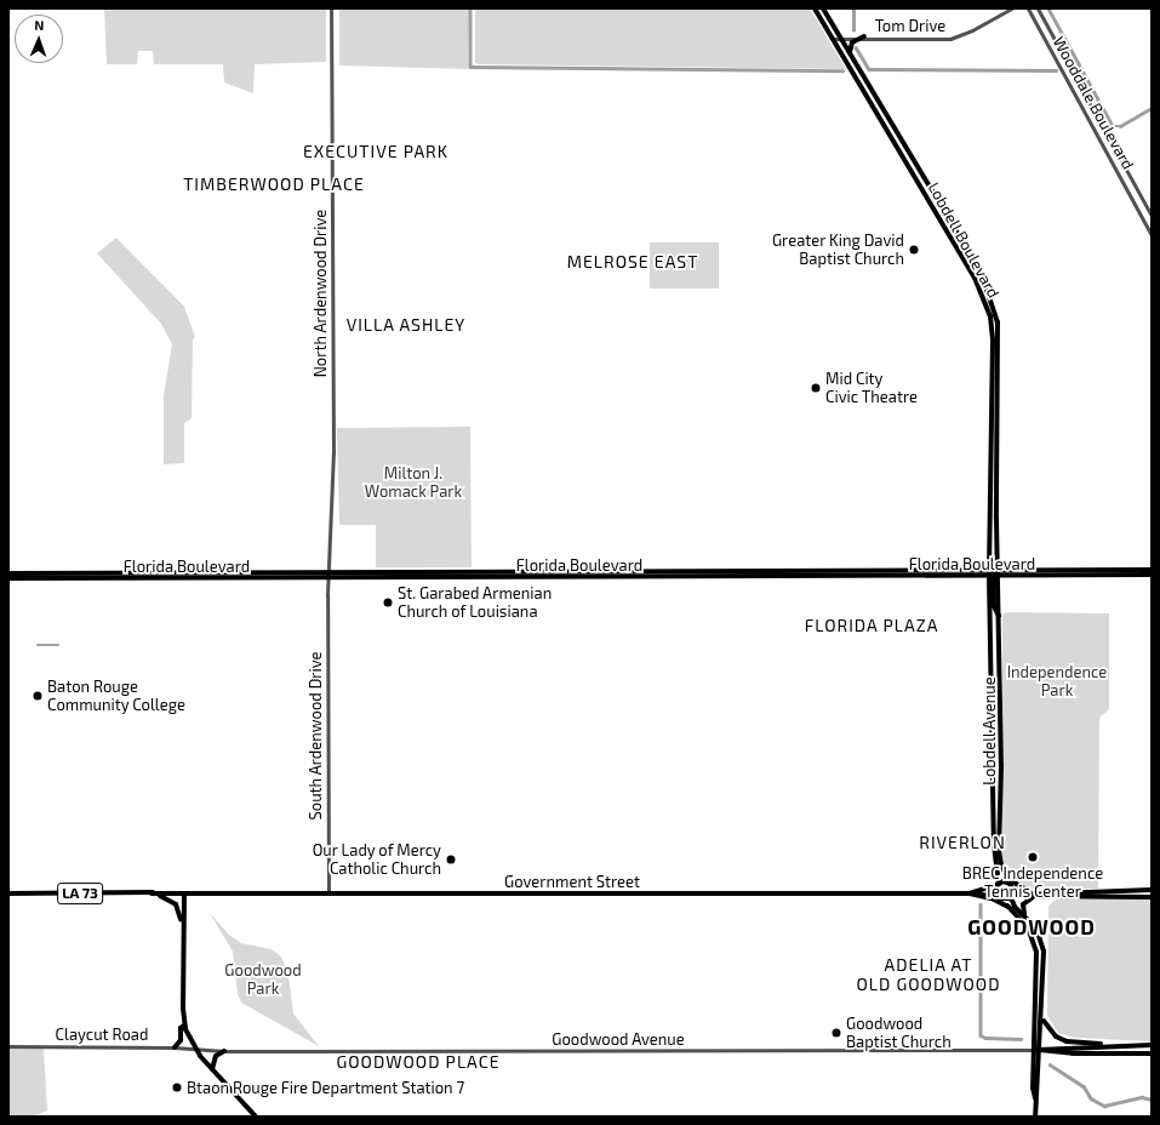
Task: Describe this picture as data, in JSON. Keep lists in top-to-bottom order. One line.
{"streets":{"main road":["Lobdell Boulevard","Florida Boulevard","Lobdell Avenue","Government Street","LA 73","Goodwood Avenue"],"street":["Tom Drive","Wooddale Boulevard","North Ardenwood Drive","South Ardenwood Drive","Claycut Road"]},"crossings":[["Tom Drive","Lobdell Boulevard"],["Lobdell Boulevard","Florida Boulevard"],["Lobdell Boulevard","Lobdell Avenue"],["North Ardenwood Drive","Florida Boulevard"],["North Ardenwood Drive","South Ardenwood Drive"],["Florida Boulevard","Lobdell Avenue"],["Florida Boulevard","South Ardenwood Drive"],["Lobdell Avenue","Government Street"],["South Ardenwood Drive","Government Street"],["Claycut Road","Goodwood Avenue"]],"districts":["EXECUTIVE PARK","TIMBERWOOD PLACE","MELROSE EAST","VILLA ASHLEY","FLORIDA PLAZA","RIVERLON","GOODWOOD","ADELIA AT OLD GOODWOOD","GOODWOOD PLACE"],"parks":["Milton J. Womack Park","Independence Park","Goodwood Park"],"places":["Greater King David Baptist Church","Mid City Civic Theatre","St. Garabed Armenian Church of Louisiana","Baton Rouge Community College","BREC Independence Tennis Center","Our Lady of Mercy Catholic Church","Goodwood Baptist Church","Btaon Rouge Fire Department Station 7"],"north":"top"}
